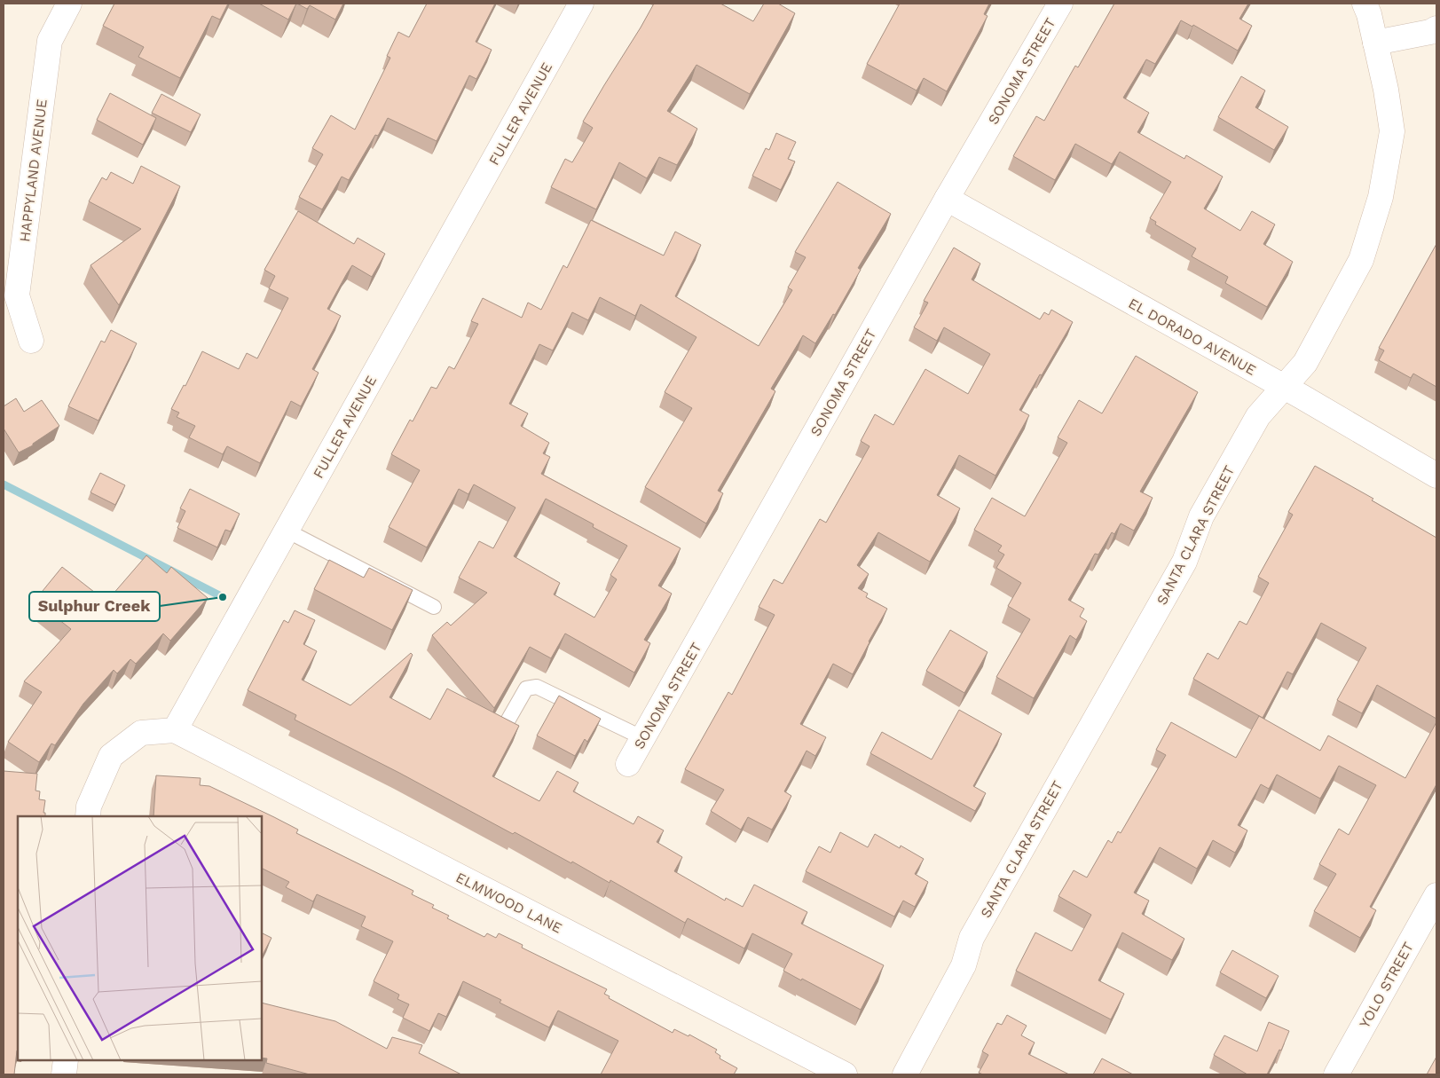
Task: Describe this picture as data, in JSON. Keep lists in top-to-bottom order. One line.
{"streets":{"street":["SONOMA STREET","FULLER AVENUE","HAPPYLAND AVENUE","EL DORADO AVENUE","SANTA CLARA STREET","ELMWOOD LANE","YOLO STREET"]},"crossings":[["SONOMA STREET","EL DORADO AVENUE"],["FULLER AVENUE","ELMWOOD LANE"],["EL DORADO AVENUE","SANTA CLARA STREET"]],"places":["Sulphur Creek"]}
